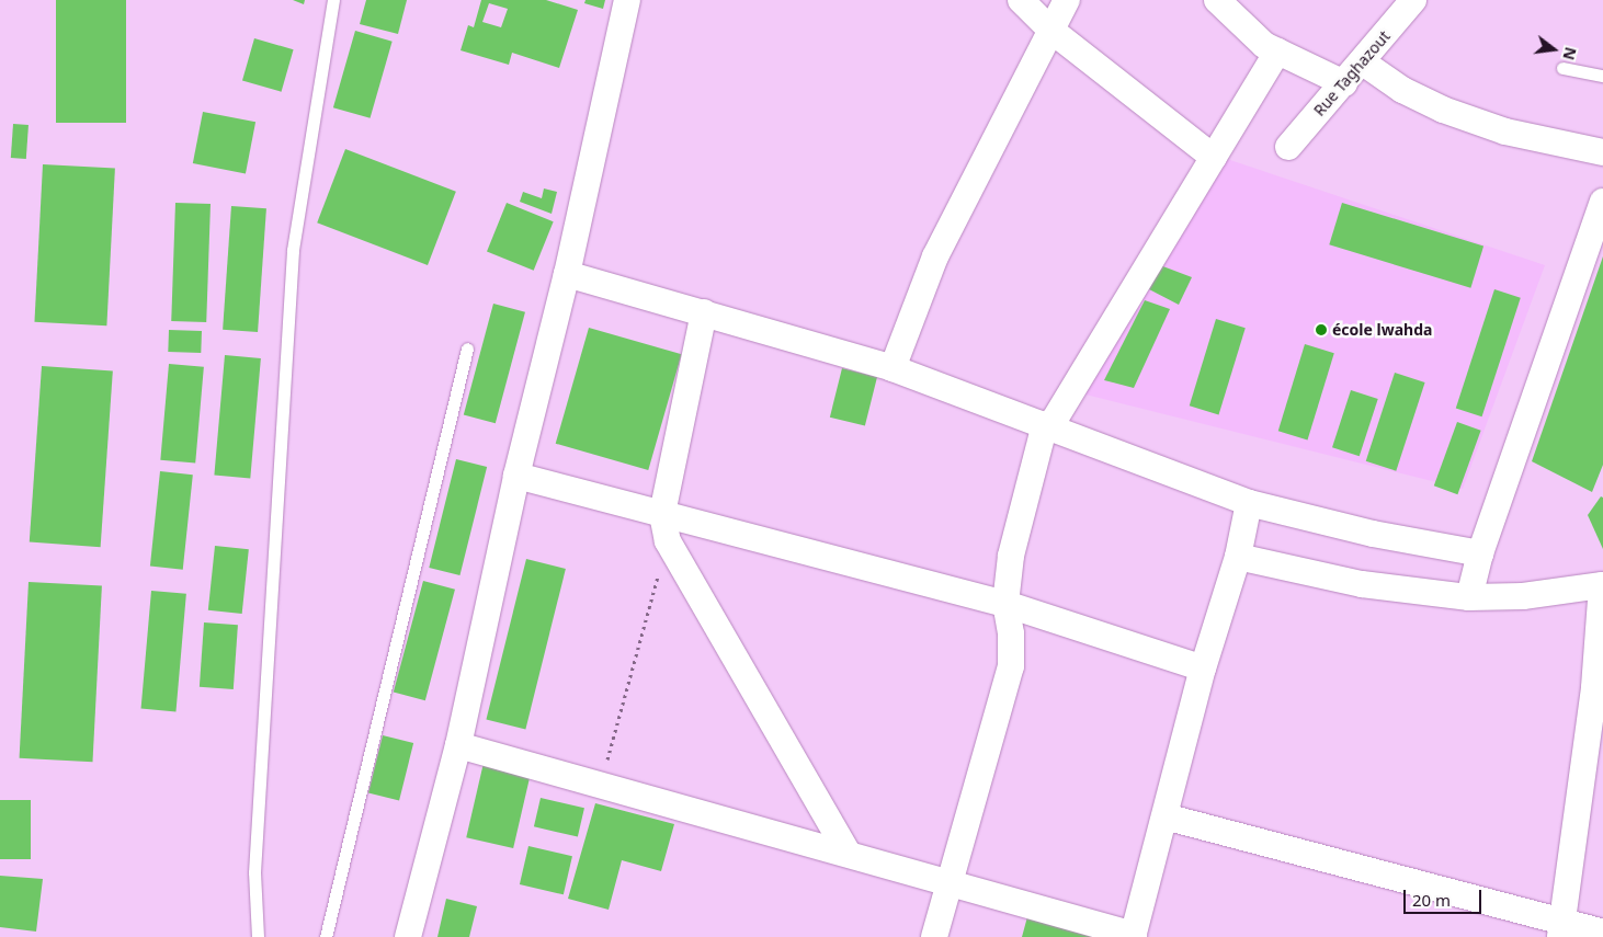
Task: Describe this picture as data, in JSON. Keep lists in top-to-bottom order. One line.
{"streets":{"street":["Rue Taghazout"]},"places":["école lwahda"],"scale_bar":"20 m","north":"right"}
